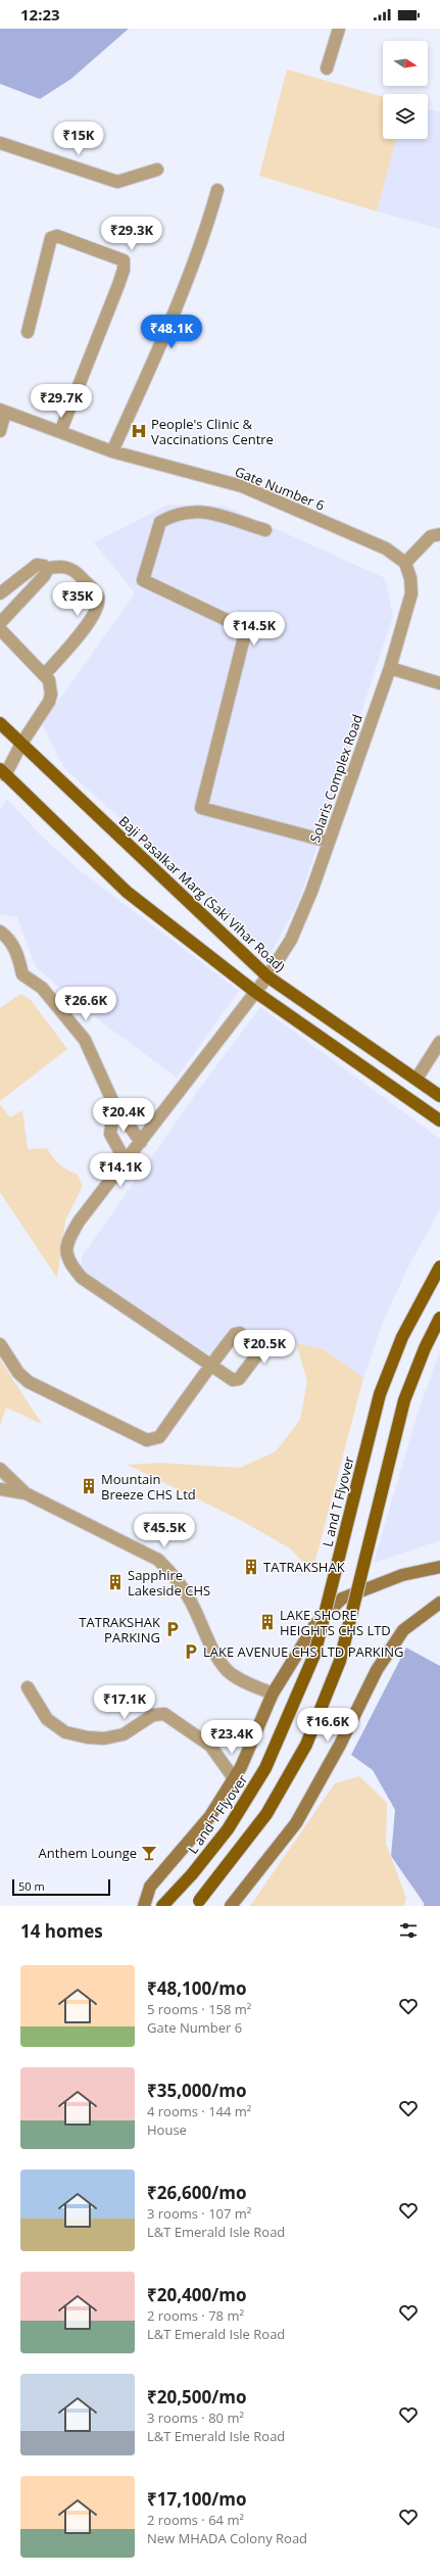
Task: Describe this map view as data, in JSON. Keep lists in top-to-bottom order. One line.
{"streets":{"main road":["Baji Pasalkar Marg (Saki Vihar Road)","L and T Flyover"],"street":["Gate Number 6","Solaris Complex Road"]},"crossings":[["Gate Number 6","Solaris Complex Road"],["Solaris Complex Road","Baji Pasalkar Marg (Saki Vihar Road)"]],"places":{"hospital":["People's Clinic & Vaccinations Centre"],"building":["Mountain Breeze CHS Ltd","TATRAKSHAK","Sapphire Lakeside CHS","LAKE SHORE HEIGHTS CHS LTD"],"parking":["TATRAKSHAK PARKING","LAKE AVENUE CHS LTD PARKING"],"bar":["Anthem Lounge"]},"scale_bar":"50 m","north":"right","page":{"status":"12:23","price":["₹15K","₹29.3K","₹48.1K","₹29.7K","₹35K","₹14.5K","₹26.6K","₹20.4K","₹14.1K","₹20.5K","₹45.5K","₹17.1K","₹16.6K","₹23.4K"],"scale":"50 m","heading":"14 homes","list":[{"name":"₹48,100/mo","note":"5 rooms · 158 m² · Gate Number 6"},{"name":"₹35,000/mo","note":"4 rooms · 144 m² · House"},{"name":"₹26,600/mo","note":"3 rooms · 107 m² · L&T Emerald Isle Road"},{"name":"₹20,400/mo","note":"2 rooms · 78 m² · L&T Emerald Isle Road"},{"name":"₹20,500/mo","note":"3 rooms · 80 m² · L&T Emerald Isle Road"},{"name":"₹17,100/mo","note":"2 rooms · 64 m² · New MHADA Colony Road"}]}}
